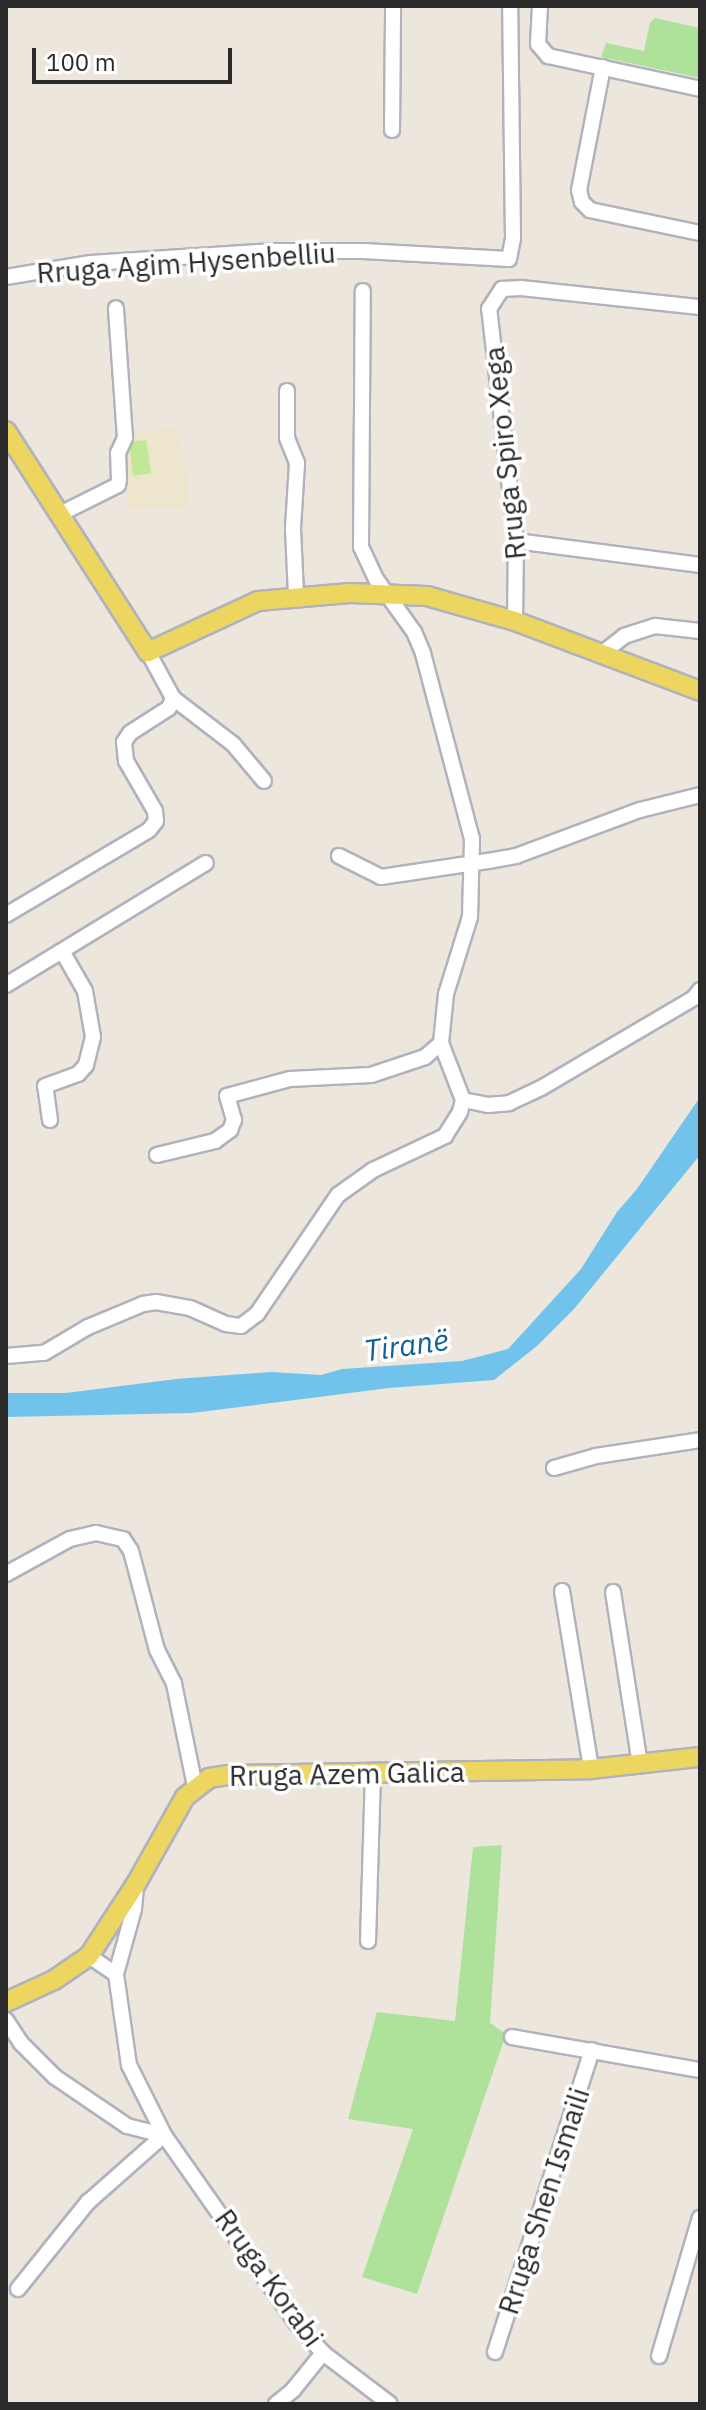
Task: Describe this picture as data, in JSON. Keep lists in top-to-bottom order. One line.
{"streets":{"main road":["Rruga Azem Galica"],"street":["Rruga Agim Hysenbelliu","Rruga Spiro Xega","Rruga Shen Ismaili","Rruga Korabi"]},"water":["Tiranë"],"scale_bar":"100 m"}
